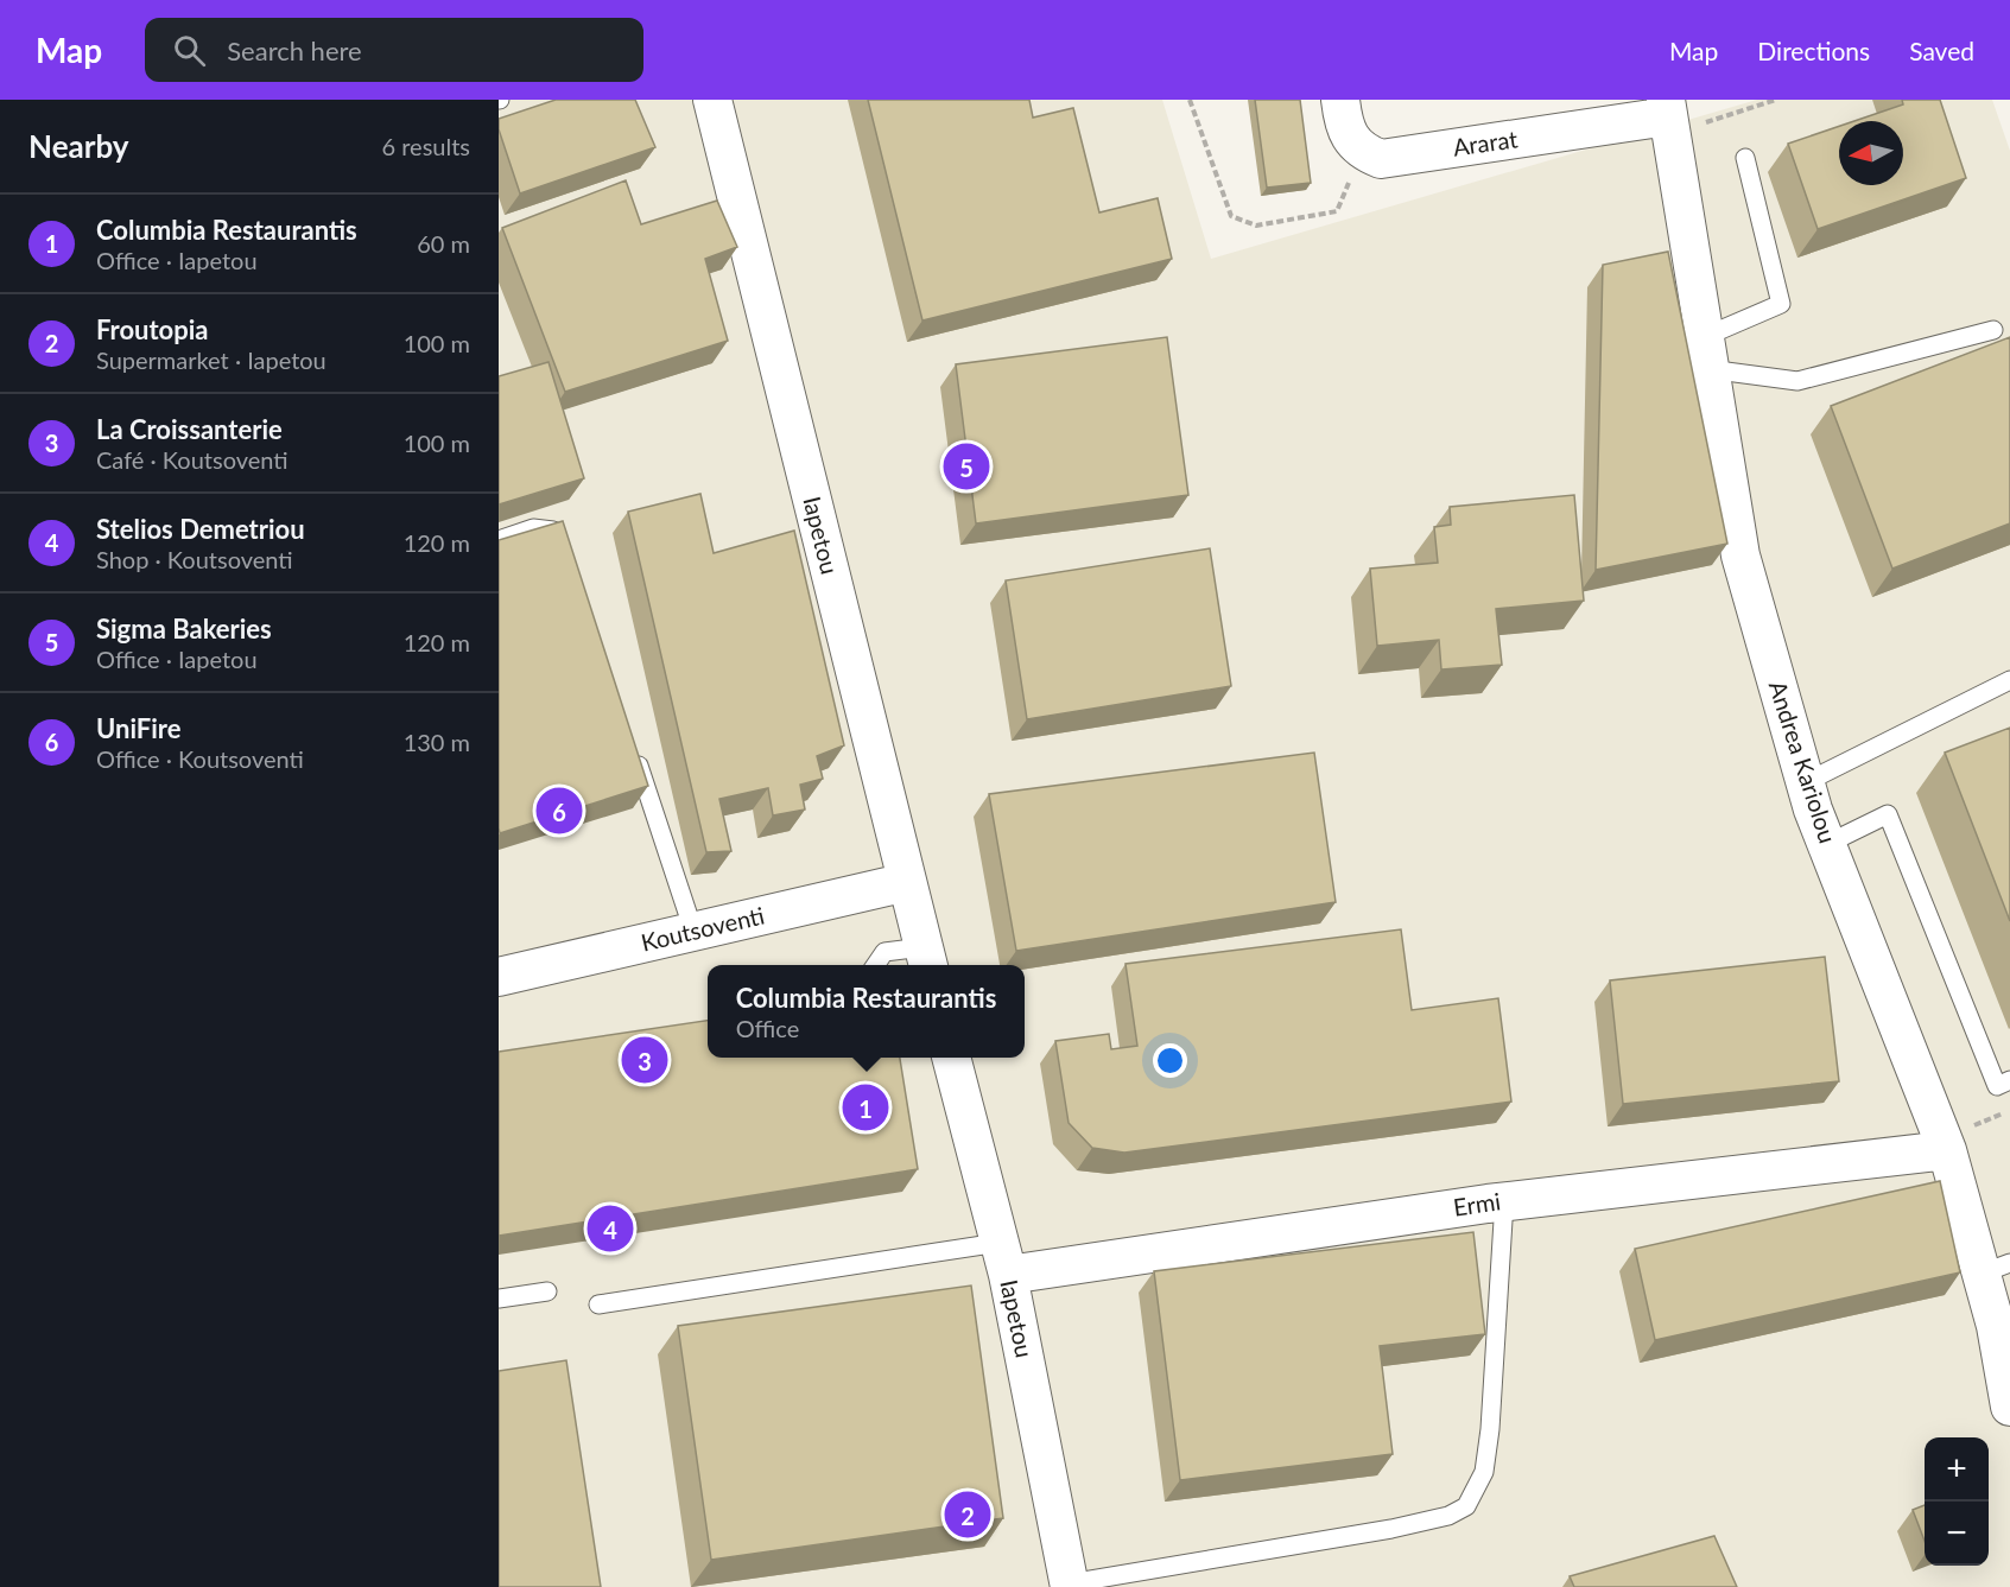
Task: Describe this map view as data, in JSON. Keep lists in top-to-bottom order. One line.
{"streets":{"street":["Ararat","Iapetou","Andrea Kariolou","Koutsoventi","Ermi"]},"crossings":[["Ararat","Andrea Kariolou"],["Iapetou","Koutsoventi"],["Iapetou","Ermi"],["Andrea Kariolou","Ermi"]],"north":"left","page":{"header":"Map","search":"Search here","nav":["Map","Directions","Saved"],"heading":["Nearby","6 results"],"list":[{"mark":"1","name":"Columbia Restaurantis","note":"Office · Iapetou","value":"60 m"},{"mark":"2","name":"Froutopia","note":"Supermarket · Iapetou","value":"100 m"},{"mark":"3","name":"La Croissanterie","note":"Café · Koutsoventi","value":"100 m"},{"mark":"4","name":"Stelios Demetriou","note":"Shop · Koutsoventi","value":"120 m"},{"mark":"5","name":"Sigma Bakeries","note":"Office · Iapetou","value":"120 m"},{"mark":"6","name":"UniFire","note":"Office · Koutsoventi","value":"130 m"}],"pins":["5","6","3","1","4","2"],"popup":["Columbia Restaurantis","Office"],"map_buttons":["+","−"]}}
